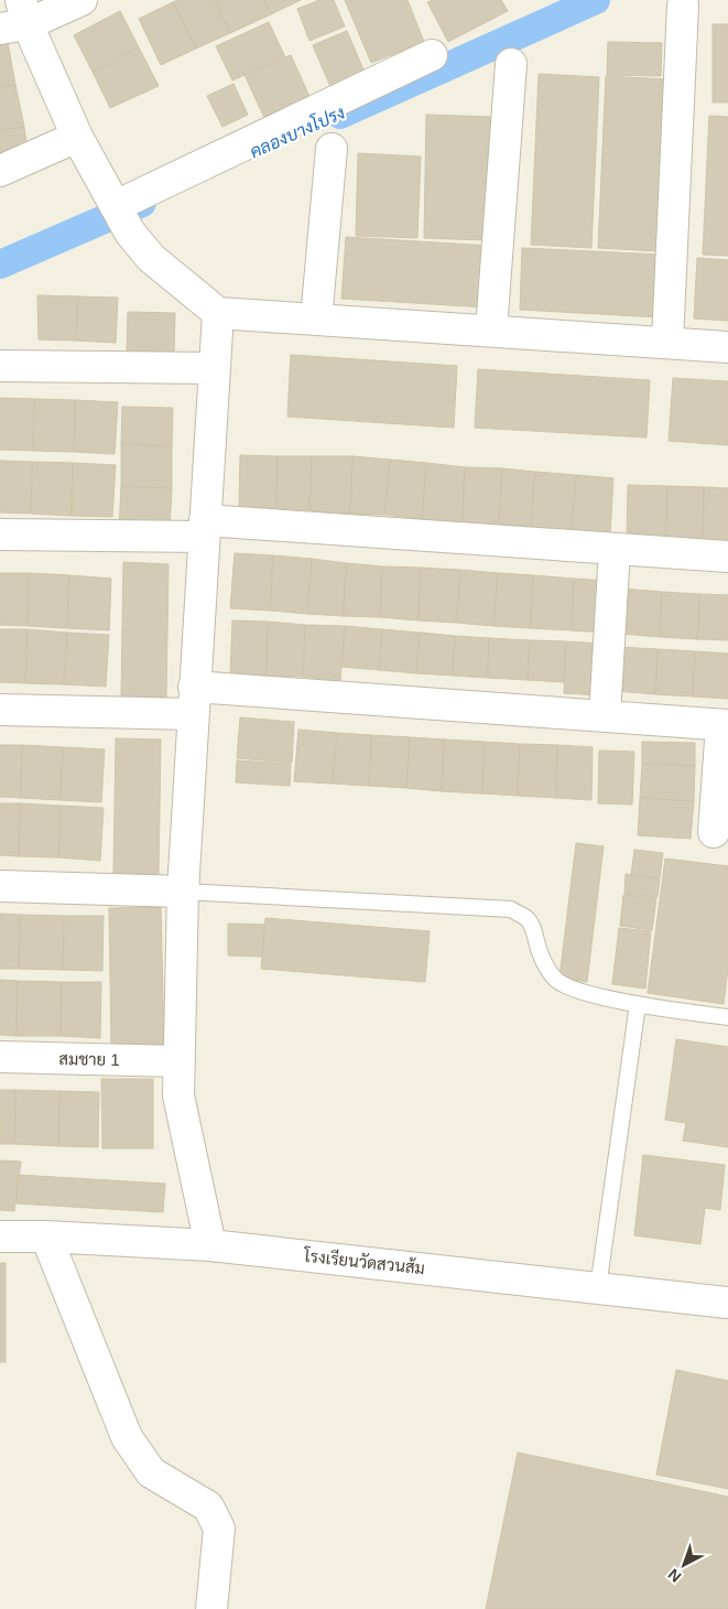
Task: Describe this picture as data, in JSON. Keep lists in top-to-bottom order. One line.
{"streets":{"street":["สมชาย 1","โรงเรียนวัดสวนส้ม"]},"water":["คลองบางโปรง"],"north":"bottom left"}
